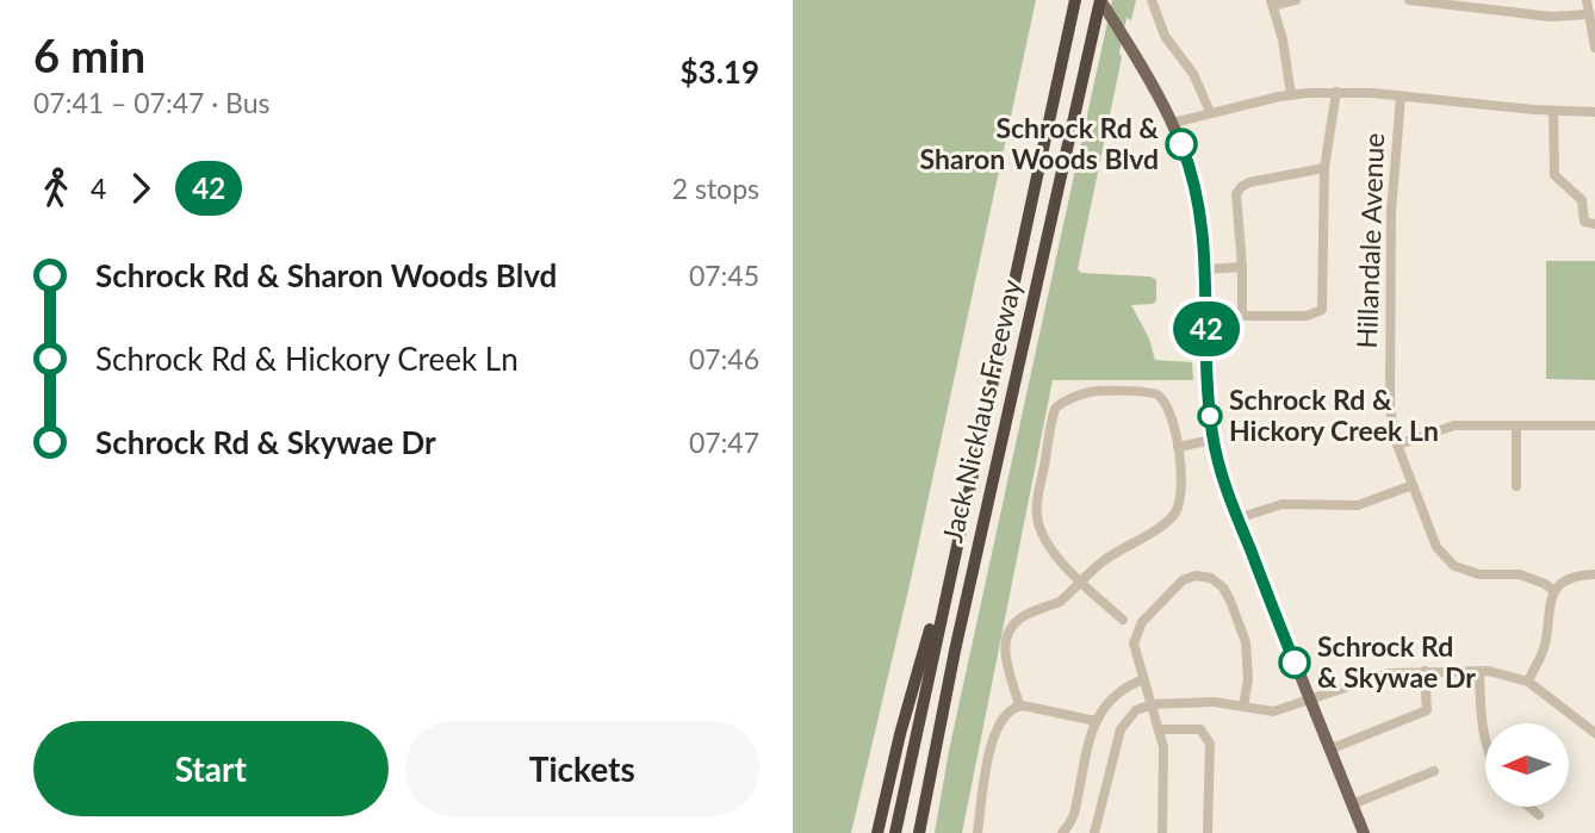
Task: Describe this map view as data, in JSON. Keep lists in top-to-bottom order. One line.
{"streets":{"highway":["Jack Nicklaus Freeway"],"street":["Hillandale Avenue"]},"places":["Schrock Rd & Sharon Woods Blvd","Schrock Rd & Hickory Creek Ln","Schrock Rd & Skywae Dr"],"lines":["bus line 42"],"north":"left","page":{"heading":["6 min","07:41 – 07:47 · Bus","$3.19"],"on_map":"42","legs":["4","42","2 stops"],"list":[{"name":"Schrock Rd & Sharon Woods Blvd","value":"07:45"},{"name":"Schrock Rd & Hickory Creek Ln","value":"07:46"},{"name":"Schrock Rd & Skywae Dr","value":"07:47"}],"buttons":["Start","Tickets"]}}
